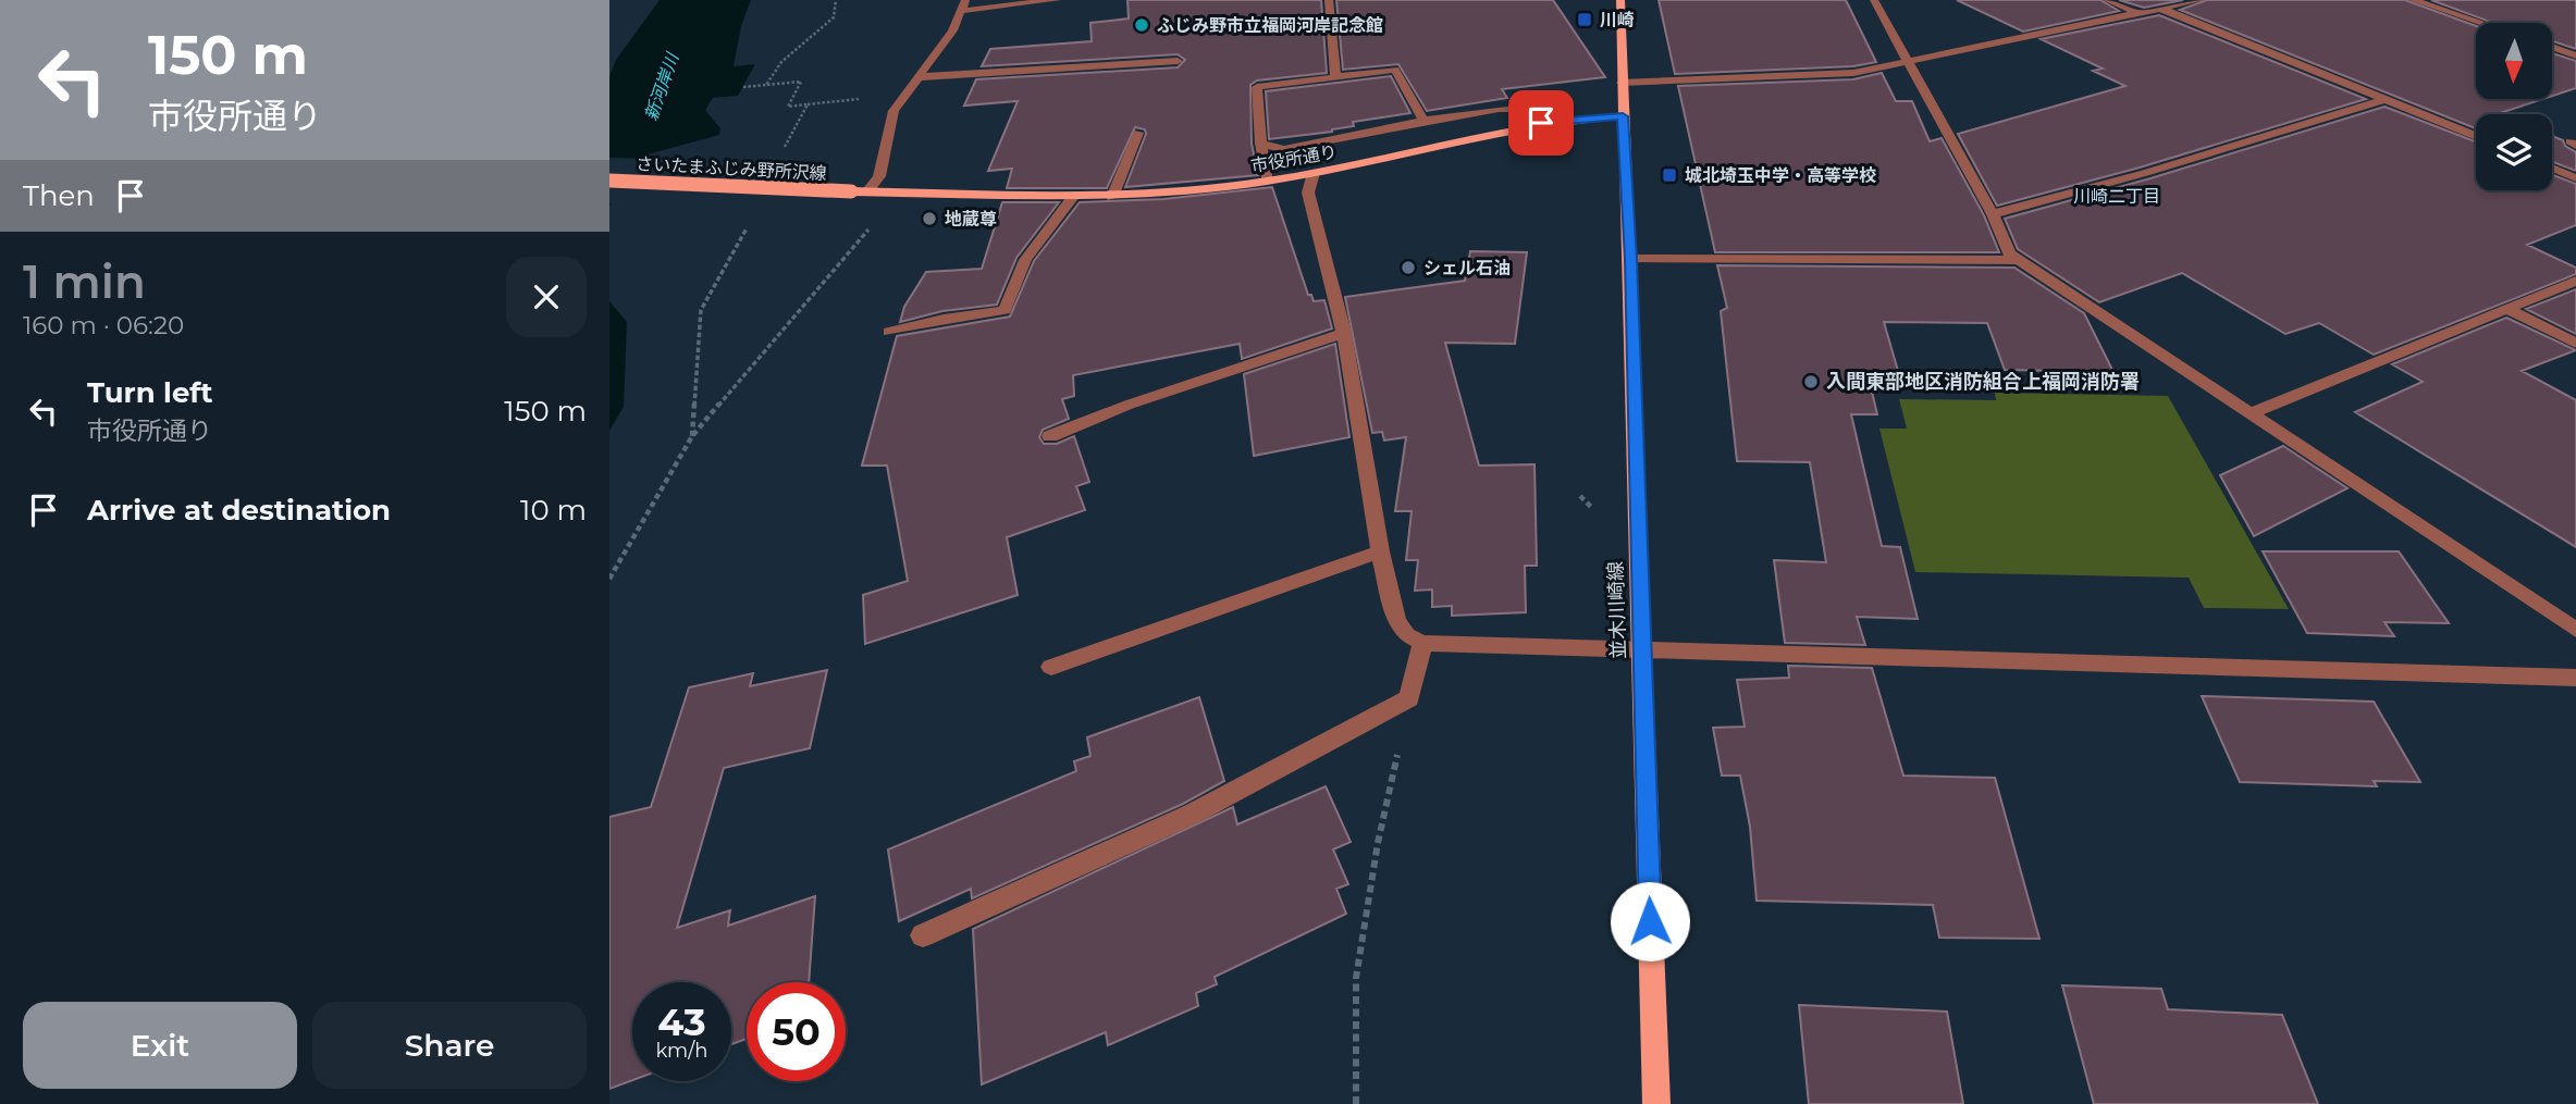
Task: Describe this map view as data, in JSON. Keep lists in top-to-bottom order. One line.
{"streets":{"main road":["市役所通り","さいたまふじみ野所沢線","並木川崎線"]},"crossings":[["市役所通り","さいたまふじみ野所沢線"],["市役所通り","並木川崎線"]],"districts":["川崎二丁目"],"water":["新河岸川"],"places":{"transit":["川崎","城北埼玉中学・高等学校"],"other":["ふじみ野市立福岡河岸記念館","地蔵尊","シェル石油","入間東部地区消防組合上福岡消防署"]},"north":"bottom","page":{"turn":["150 m","市役所通り"],"then":"Then","heading":["1 min","160 m · 06:20"],"list":[{"name":"Turn left","note":"市役所通り","value":"150 m"},{"name":"Arrive at destination","value":"10 m"}],"speed":"43 km/h","limit":"50","buttons":["Exit","Share"]}}
